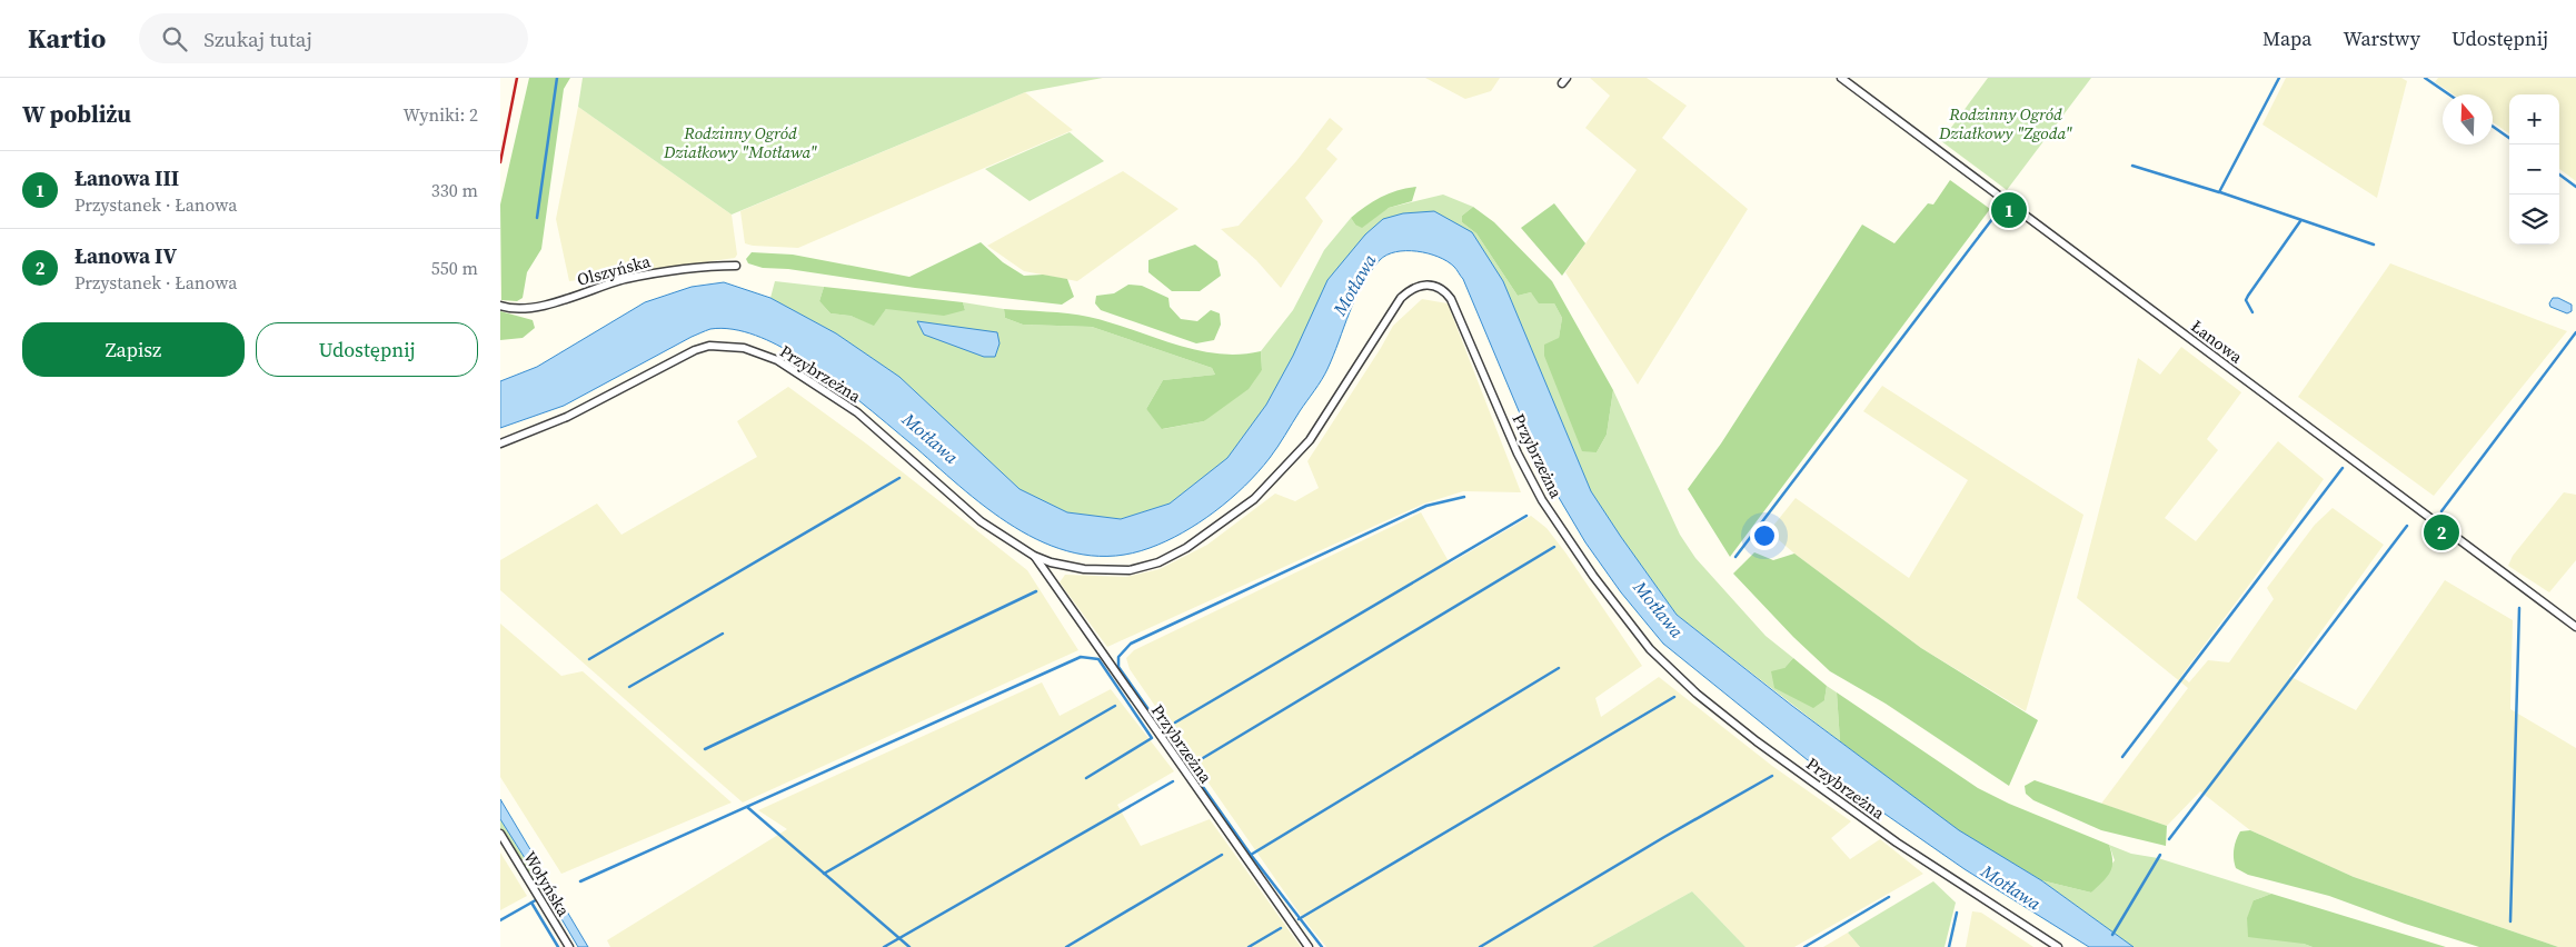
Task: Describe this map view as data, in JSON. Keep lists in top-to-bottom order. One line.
{"streets":{"street":["Olszyńska","Łanowa","Przybrzeżna","Wołyńska"]},"water":["Motława"],"parks":["Rodzinny Ogród Działkowy \"Zgoda\"","Rodzinny Ogród Działkowy \"Motława\""],"north":"top","page":{"header":"Kartio","search":"Szukaj tutaj","nav":["Mapa","Warstwy","Udostępnij"],"heading":["W pobliżu","Wyniki: 2"],"map_buttons":["+","−"],"list":[{"mark":"1","name":"Łanowa III","note":"Przystanek · Łanowa","value":"330 m"},{"mark":"2","name":"Łanowa IV","note":"Przystanek · Łanowa","value":"550 m"}],"pins":["1","2"],"buttons":["Zapisz","Udostępnij"]}}
